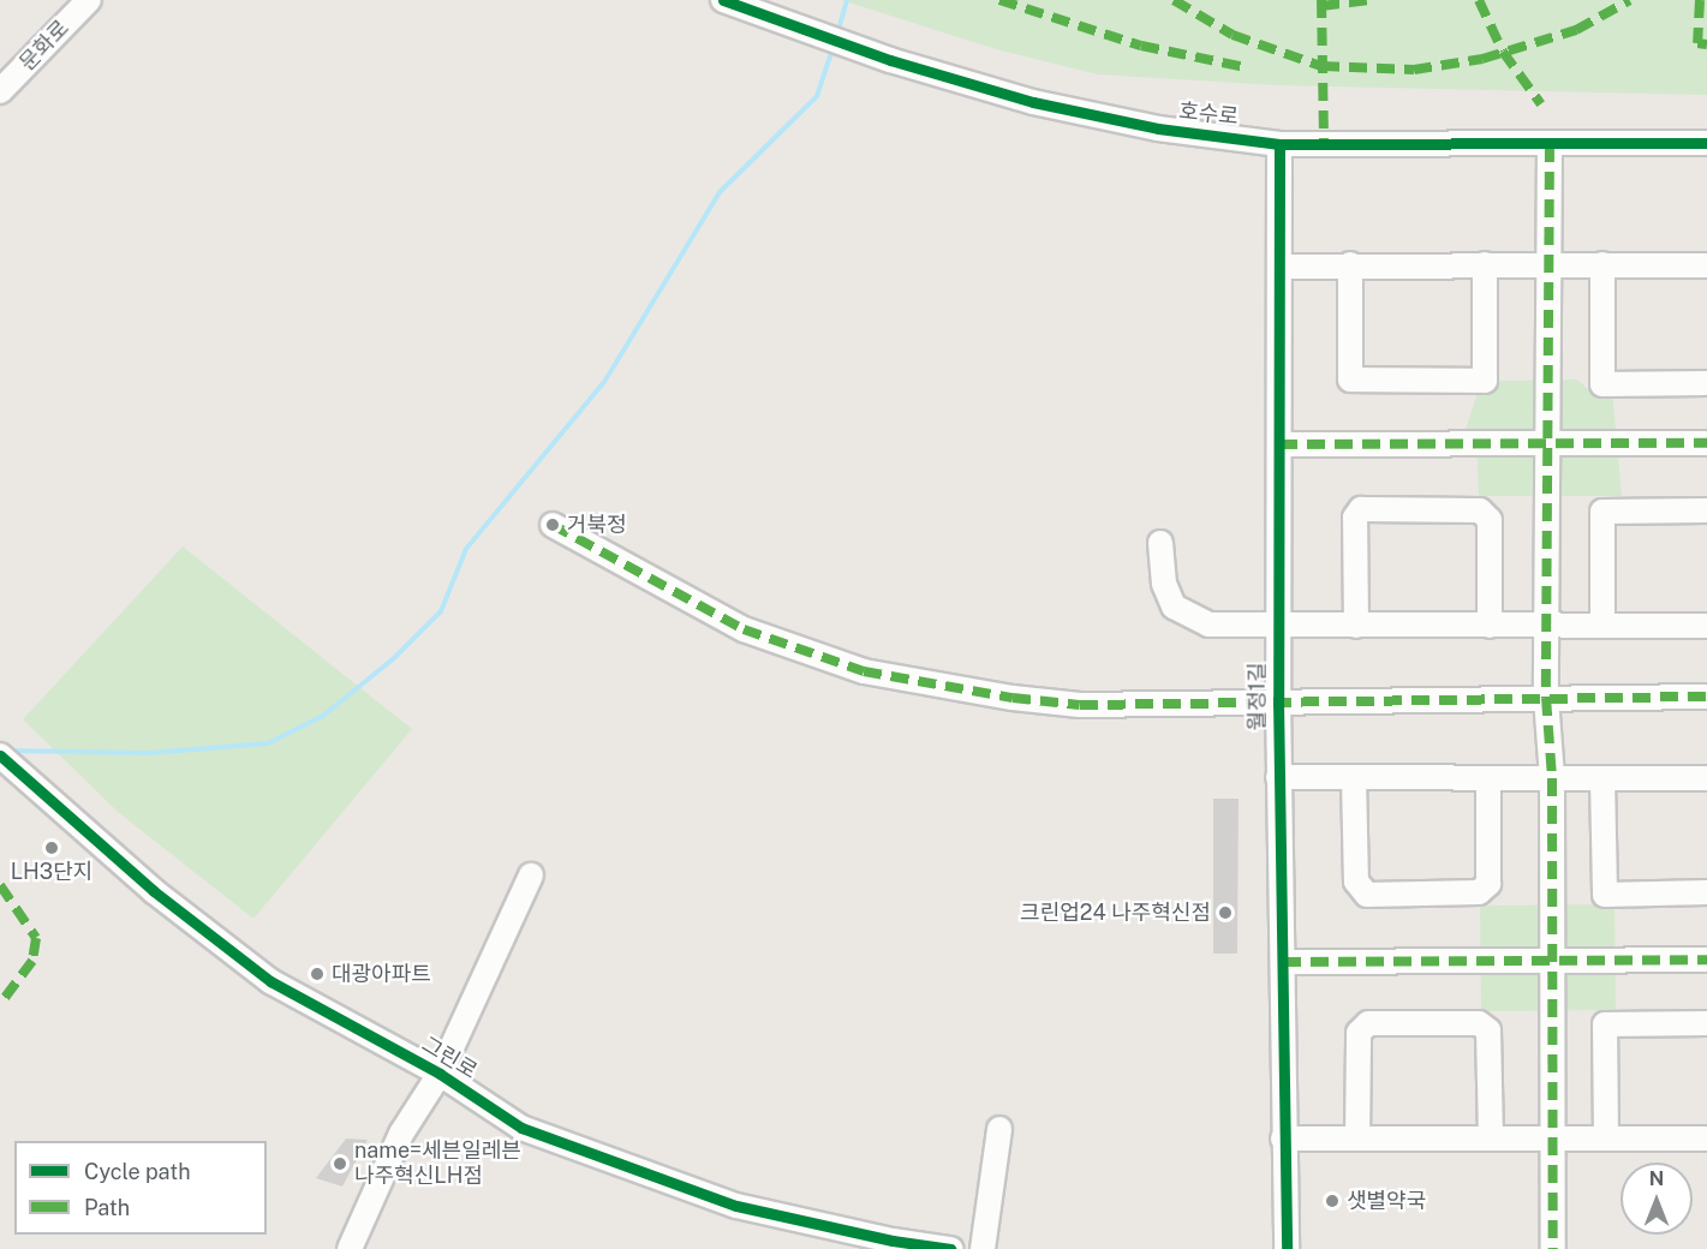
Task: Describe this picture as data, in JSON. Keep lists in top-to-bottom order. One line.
{"streets":{"street":["문화로","호수로","월정1길","그린로"]},"crossings":[["호수로","월정1길"]],"places":["거북정","LH3단지","크린업24 나주혁신점","대광아파트","name=세븐일레븐 나주혁신LH점","샛별약국"],"legend":["Cycle path","Path"],"north":"top"}
